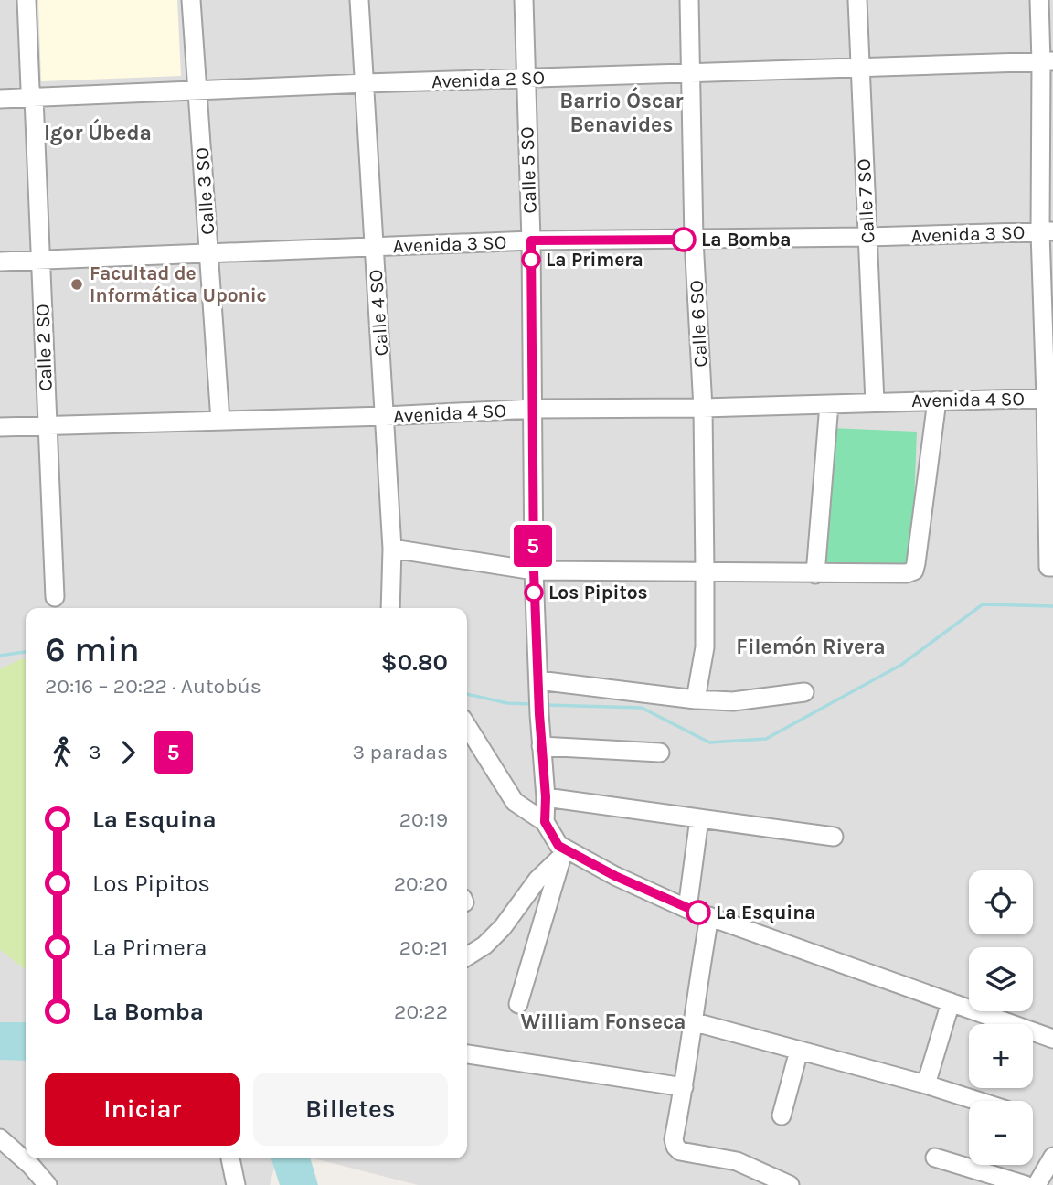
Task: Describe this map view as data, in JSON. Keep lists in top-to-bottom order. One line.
{"streets":{"street":["Avenida 2 SO","Calle 5 SO","Calle 3 SO","Calle 7 SO","Avenida 3 SO","Calle 4 SO","Calle 6 SO","Calle 2 SO","Avenida 4 SO"]},"crossings":[["Avenida 2 SO","Calle 5 SO"],["Avenida 2 SO","Calle 3 SO"],["Avenida 2 SO","Calle 7 SO"],["Avenida 2 SO","Calle 4 SO"],["Avenida 2 SO","Calle 6 SO"],["Avenida 2 SO","Calle 2 SO"],["Calle 5 SO","Avenida 3 SO"],["Calle 5 SO","Avenida 4 SO"],["Calle 3 SO","Avenida 3 SO"],["Calle 3 SO","Avenida 4 SO"],["Calle 7 SO","Avenida 3 SO"],["Calle 7 SO","Avenida 4 SO"],["Avenida 3 SO","Calle 4 SO"],["Avenida 3 SO","Calle 6 SO"],["Avenida 3 SO","Calle 2 SO"],["Calle 4 SO","Avenida 4 SO"],["Calle 6 SO","Avenida 4 SO"],["Calle 2 SO","Avenida 4 SO"]],"districts":["Barrio Óscar Benavides","Igor Úbeda","Filemón Rivera","William Fonseca"],"places":["La Bomba","La Primera","Facultad de Informática Uponic","Los Pipitos","La Esquina"],"lines":["bus line 5"],"page":{"on_map":"5","heading":["6 min","20:16 – 20:22 · Autobús","$0.80"],"legs":["3","5","3 paradas"],"list":[{"name":"La Esquina","value":"20:19"},{"name":"Los Pipitos","value":"20:20"},{"name":"La Primera","value":"20:21"},{"name":"La Bomba","value":"20:22"}],"map_buttons":["+","−"],"buttons":["Iniciar","Billetes"]}}
